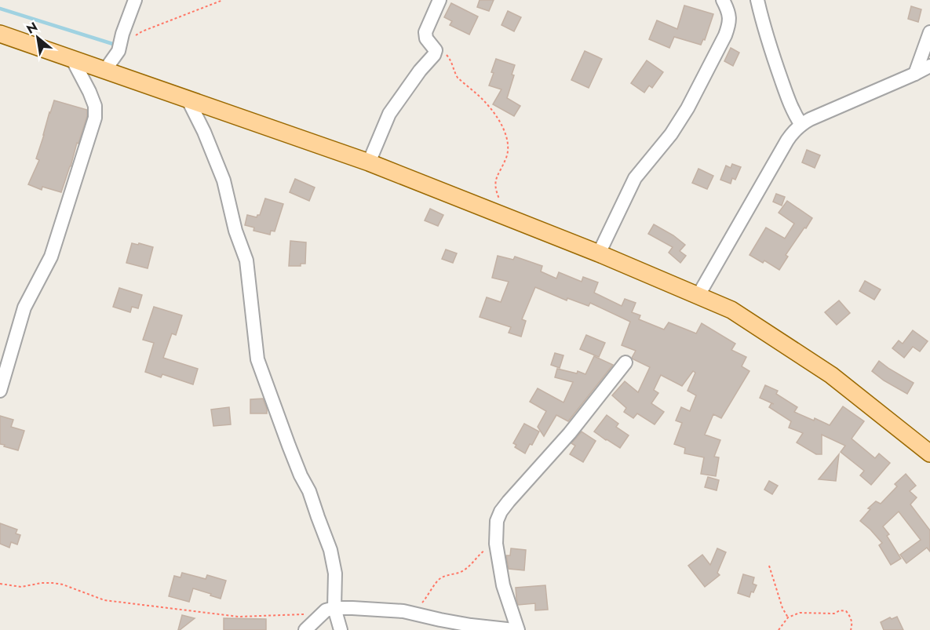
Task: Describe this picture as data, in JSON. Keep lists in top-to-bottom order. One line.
{"north":"top left"}
